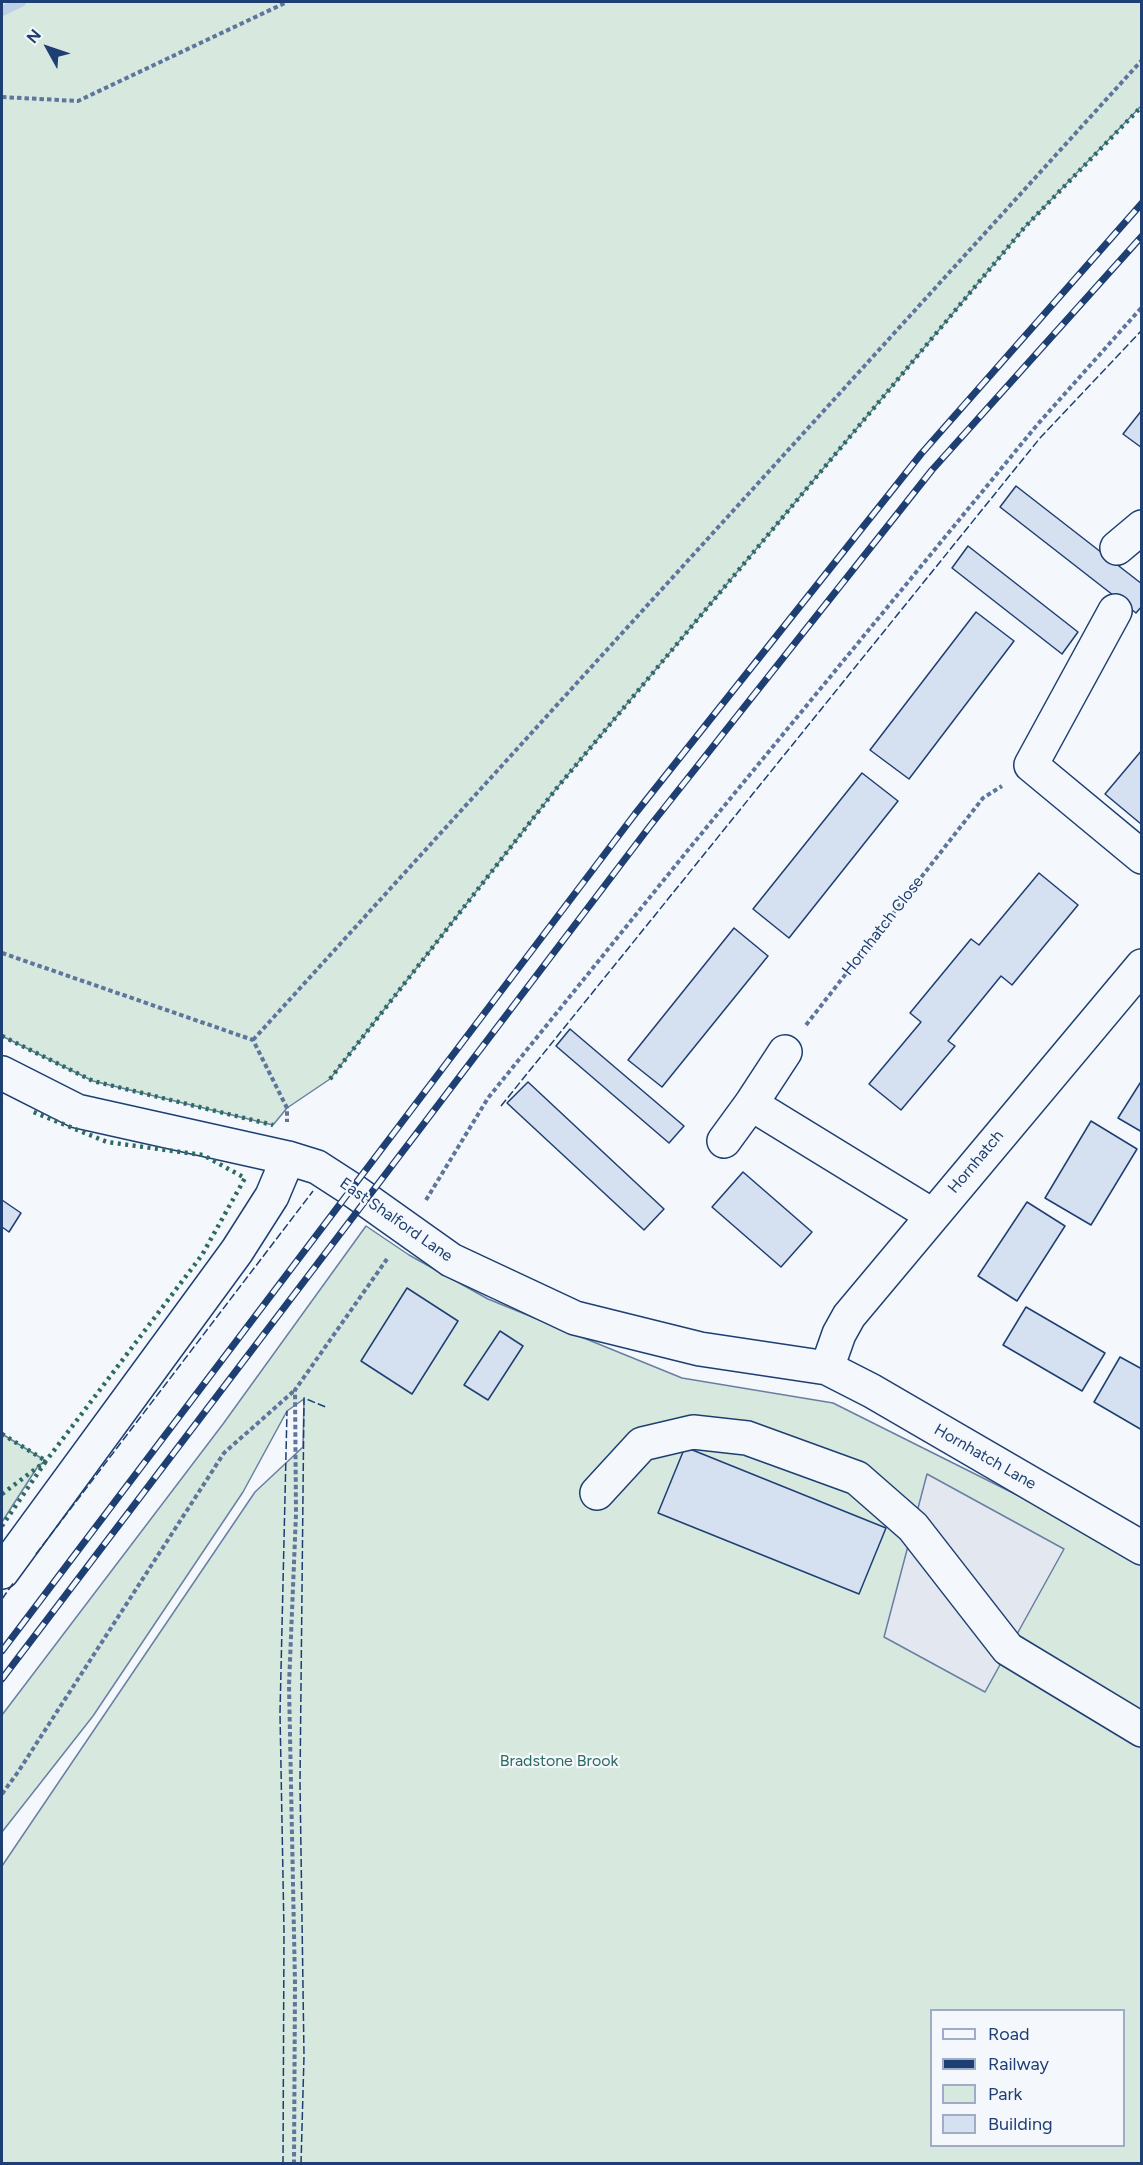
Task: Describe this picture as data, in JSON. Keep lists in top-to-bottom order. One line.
{"streets":{"street":["Hornhatch","East Shalford Lane","Hornhatch Lane"],"path":["Hornhatch Close"]},"crossings":[["Hornhatch","East Shalford Lane"],["Hornhatch","Hornhatch Lane"],["East Shalford Lane","Hornhatch Lane"]],"parks":["Bradstone Brook"],"legend":["Road","Railway","Park","Building"],"north":"top left"}
